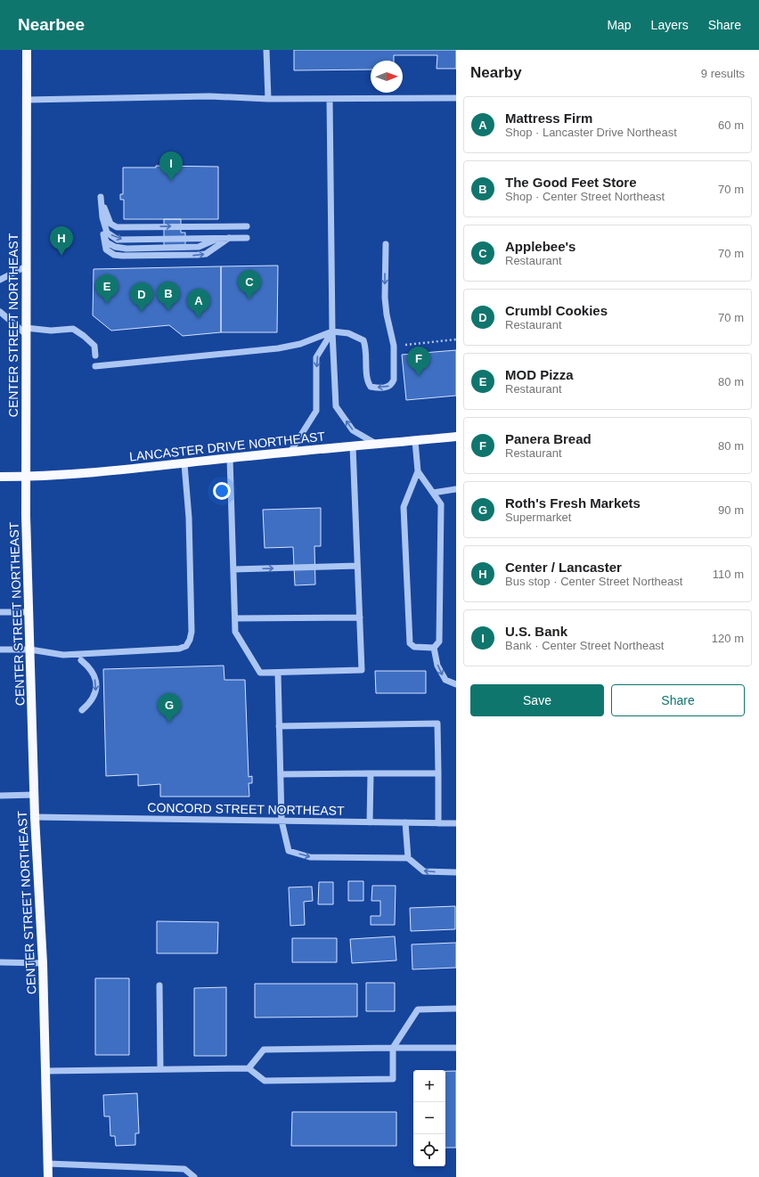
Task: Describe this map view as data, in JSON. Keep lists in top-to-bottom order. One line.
{"streets":{"main road":["CENTER STREET NORTHEAST","LANCASTER DRIVE NORTHEAST"],"street":["CONCORD STREET NORTHEAST"]},"crossings":[["CENTER STREET NORTHEAST","LANCASTER DRIVE NORTHEAST"],["CENTER STREET NORTHEAST","CONCORD STREET NORTHEAST"]],"north":"right","page":{"header":"Nearbee","nav":["Map","Layers","Share"],"heading":["Nearby","9 results"],"list":[{"mark":"A","name":"Mattress Firm","note":"Shop · Lancaster Drive Northeast","value":"60 m"},{"mark":"B","name":"The Good Feet Store","note":"Shop · Center Street Northeast","value":"70 m"},{"mark":"C","name":"Applebee's","note":"Restaurant","value":"70 m"},{"mark":"D","name":"Crumbl Cookies","note":"Restaurant","value":"70 m"},{"mark":"E","name":"MOD Pizza","note":"Restaurant","value":"80 m"},{"mark":"F","name":"Panera Bread","note":"Restaurant","value":"80 m"},{"mark":"G","name":"Roth's Fresh Markets","note":"Supermarket","value":"90 m"},{"mark":"H","name":"Center / Lancaster","note":"Bus stop · Center Street Northeast","value":"110 m"},{"mark":"I","name":"U.S. Bank","note":"Bank · Center Street Northeast","value":"120 m"}],"pins":["I","H","C","E","B","D","A","F","G"],"buttons":["Save","Share"],"map_buttons":["+","−"]}}
